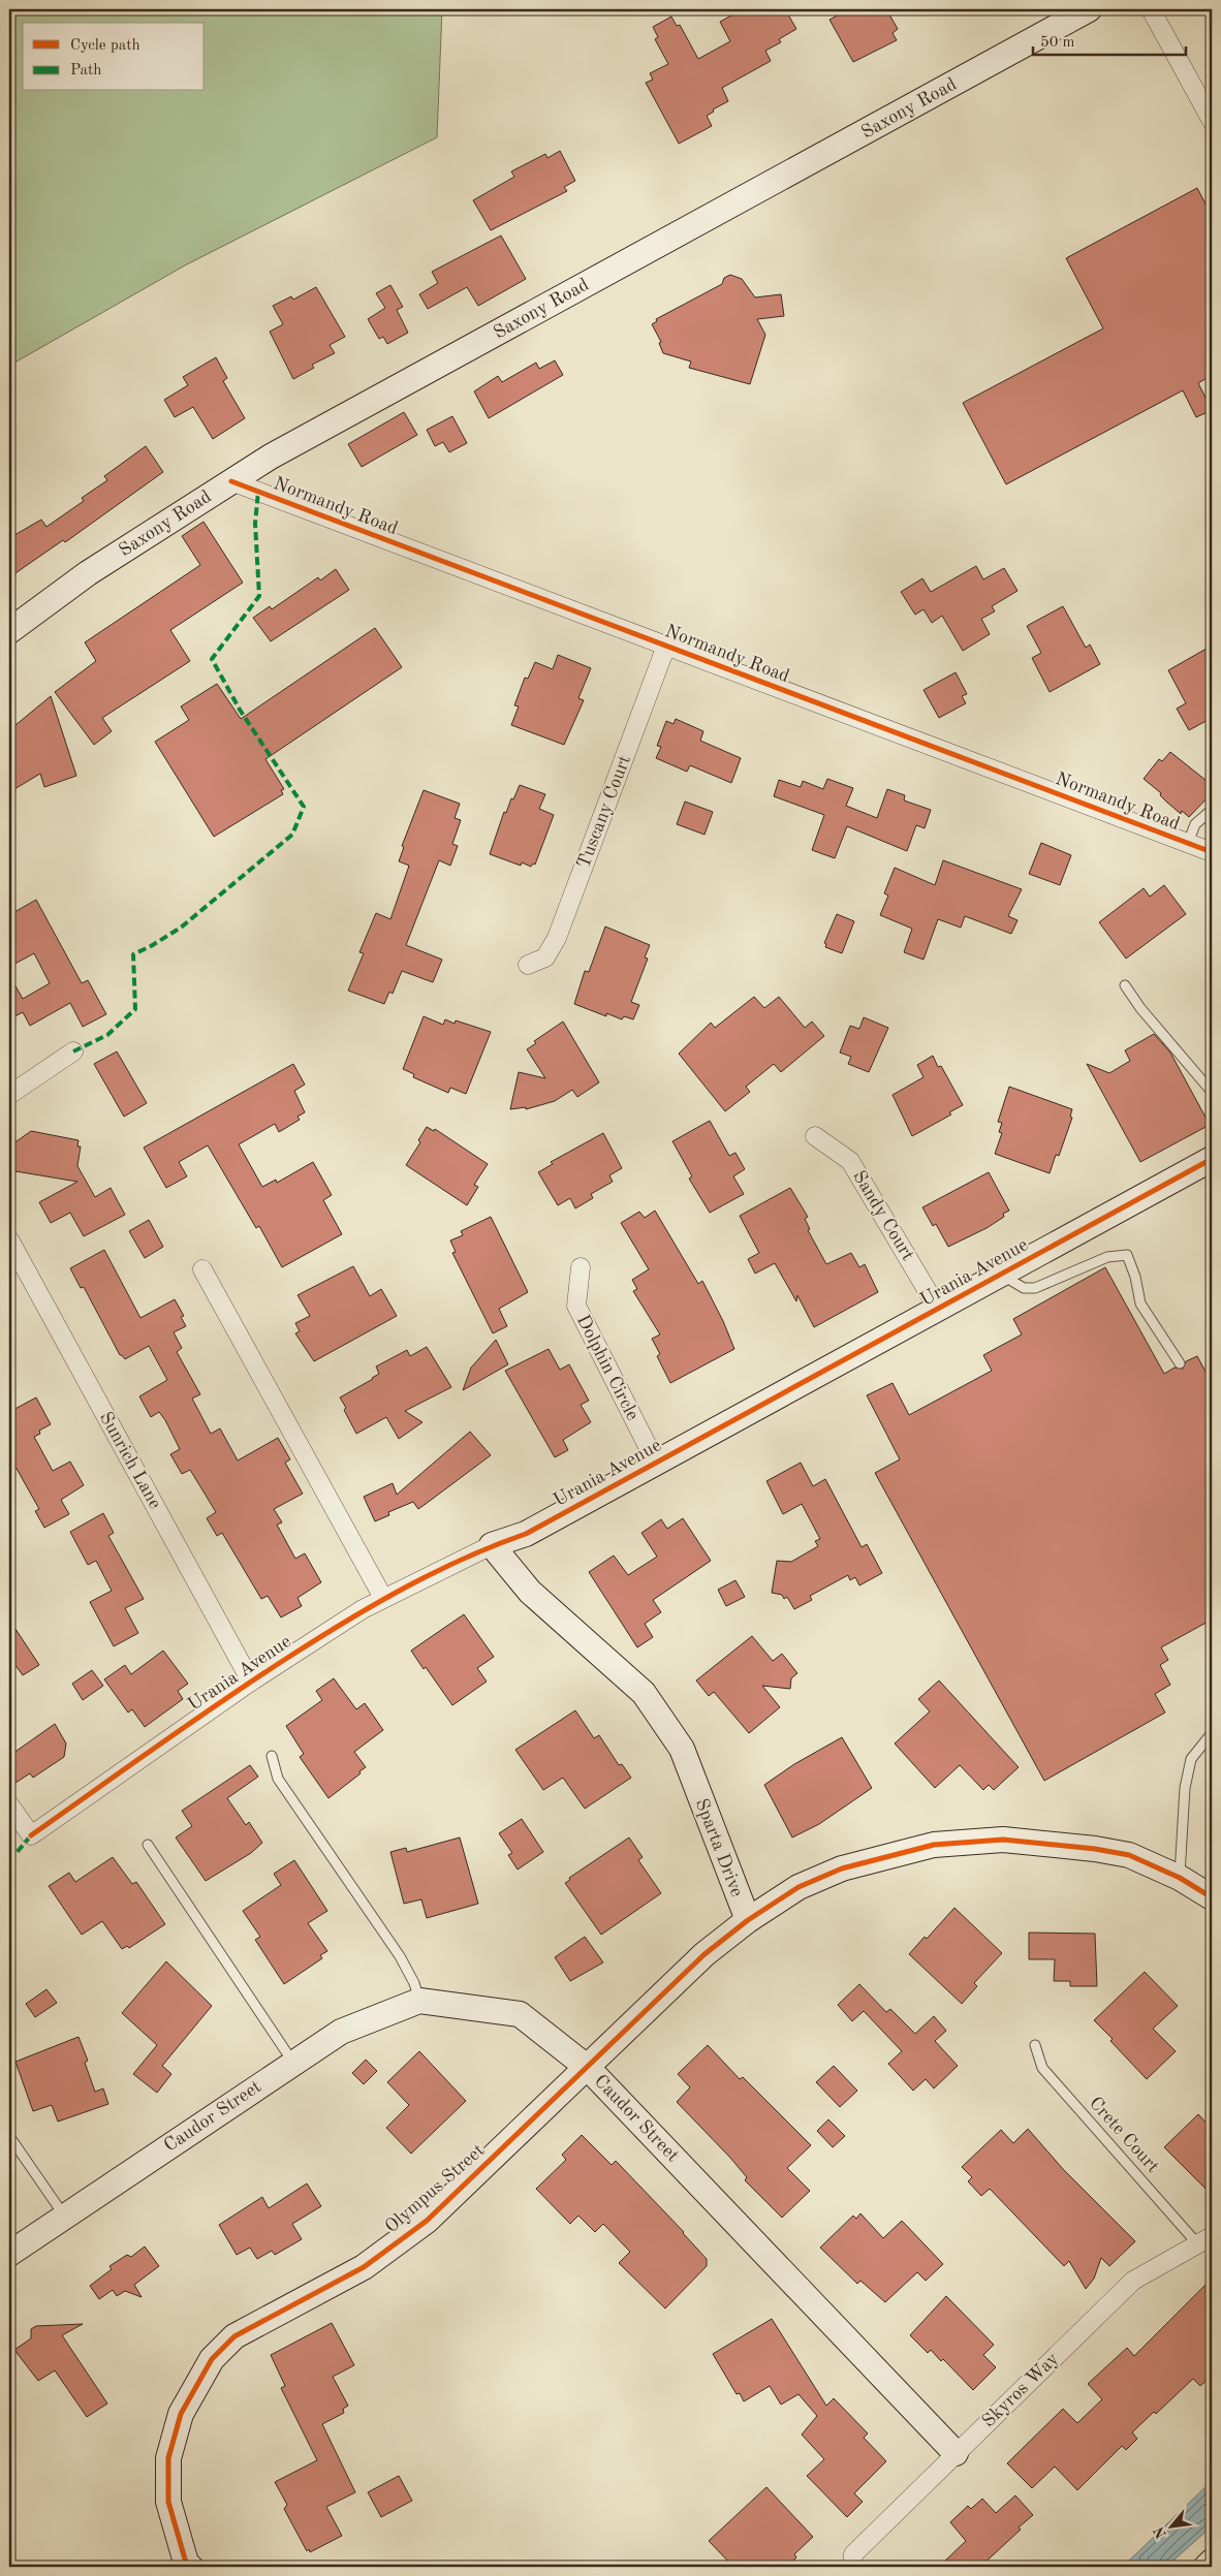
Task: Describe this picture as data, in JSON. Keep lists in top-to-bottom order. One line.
{"streets":{"street":["Saxony Road","Normandy Road","Tuscany Court","Sandy Court","Urania Avenue","Dolphin Circle","Sunrich Lane","Sparta Drive","Caudor Street","Olympus Street","Skyros Way"],"lane":["Crete Court"]},"crossings":[["Saxony Road","Normandy Road"],["Normandy Road","Tuscany Court"],["Sandy Court","Urania Avenue"],["Urania Avenue","Dolphin Circle"],["Urania Avenue","Sunrich Lane"],["Urania Avenue","Sparta Drive"],["Sparta Drive","Olympus Street"],["Caudor Street","Olympus Street"],["Caudor Street","Skyros Way"],["Crete Court","Skyros Way"]],"legend":["Cycle path","Path"],"scale_bar":"50 m","north":"bottom left"}
